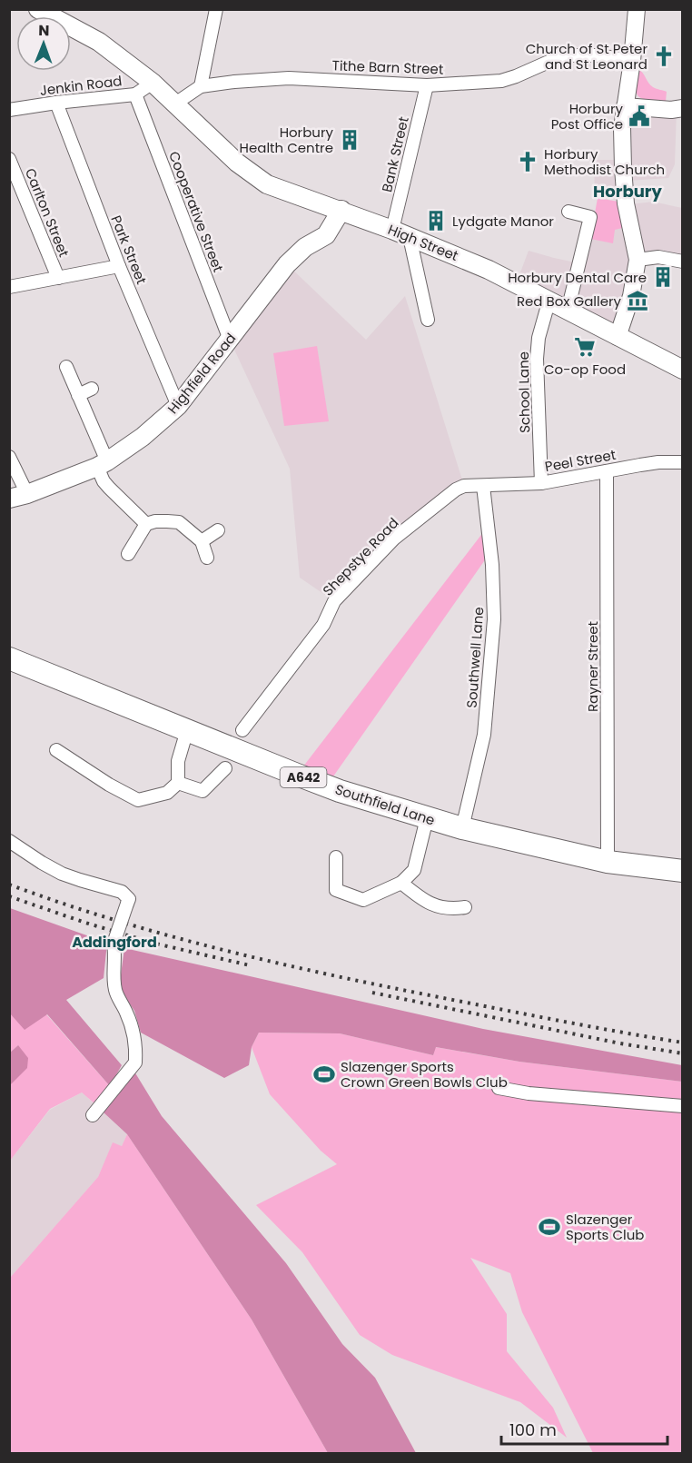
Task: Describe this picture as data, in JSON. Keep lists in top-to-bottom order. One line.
{"streets":{"highway":["A642","Southfield Lane"],"main road":["High Street","Highfield Road"],"street":["Tithe Barn Street","Jenkin Road","Bank Street","Cooperative Street","Carlton Street","Park Street","School Lane","Peel Street","Shepstye Road","Southwell Lane","Rayner Street"]},"crossings":[["Tithe Barn Street","Bank Street"],["Tithe Barn Street","High Street"],["Jenkin Road","Cooperative Street"],["Jenkin Road","High Street"],["Jenkin Road","Park Street"],["Bank Street","High Street"],["Cooperative Street","Highfield Road"],["High Street","Highfield Road"],["High Street","School Lane"],["Park Street","Highfield Road"],["School Lane","Peel Street"],["Peel Street","Shepstye Road"],["Peel Street","Southwell Lane"],["Peel Street","Rayner Street"],["Shepstye Road","Southwell Lane"],["Southwell Lane","Southfield Lane"],["Rayner Street","Southfield Lane"]],"districts":["Horbury","Addingford"],"places":{"church":["Church of St Peter and St Leonard","Horbury Methodist Church"],"public building":["Horbury Post Office"],"building":["Horbury Health Centre","Lydgate Manor","Horbury Dental Care"],"museum":["Red Box Gallery"],"supermarket":["Co-op Food"],"sports":["Slazenger Sports Crown Green Bowls Club","Slazenger Sports Club"]},"scale_bar":"100 m","north":"top"}
